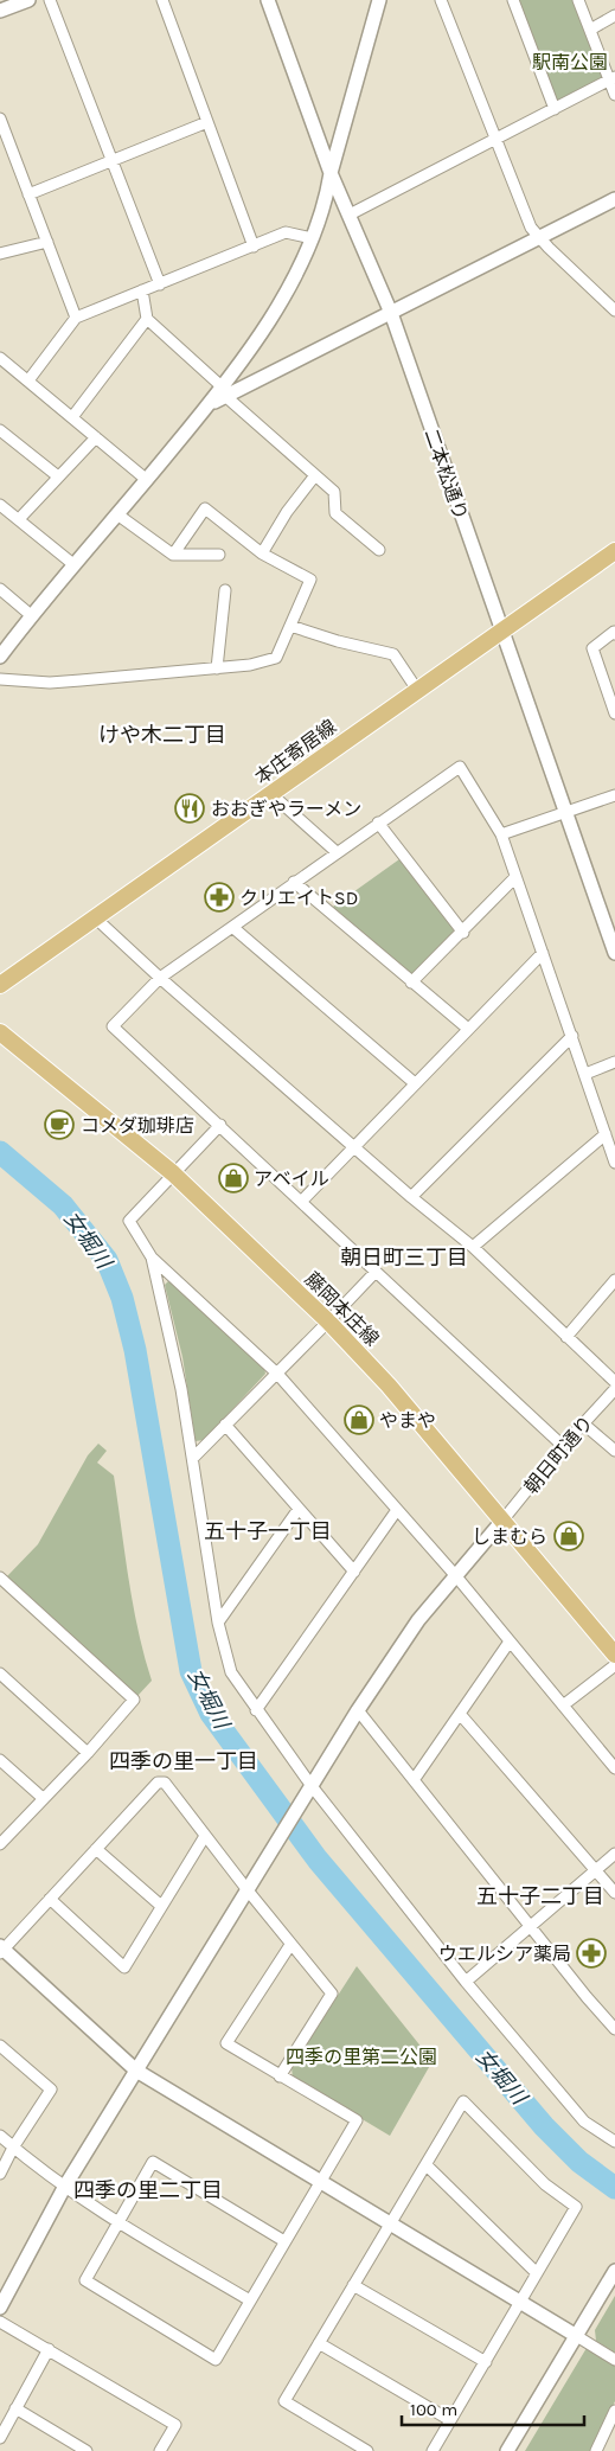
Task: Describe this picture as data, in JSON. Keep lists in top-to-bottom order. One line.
{"streets":{"main road":["本庄寄居線","藤岡本庄線"],"street":["二本松通り","朝日町通り"]},"crossings":[["二本松通り","本庄寄居線"],["藤岡本庄線","朝日町通り"]],"districts":["けや木二丁目","朝日町三丁目","五十子一丁目","四季の里一丁目","五十子二丁目","四季の里二丁目"],"water":["女堀川"],"parks":["駅南公園","四季の里第二公園"],"places":{"restaurant":["おおぎやラーメン"],"pharmacy":["クリエイトSD","ウエルシア薬局"],"cafe":["コメダ珈琲店"],"shop":["アベイル","やまや","しまむら"]},"scale_bar":"100 m"}
